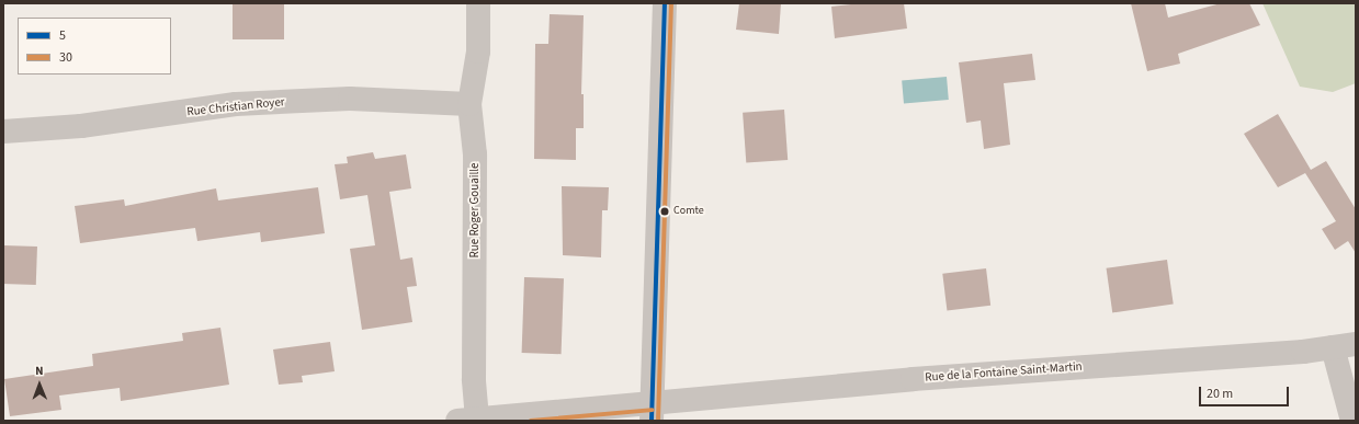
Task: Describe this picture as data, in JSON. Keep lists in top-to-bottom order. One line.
{"streets":{"street":["Rue Christian Royer","Rue Roger Gouaille","Rue de la Fontaine Saint-Martin"]},"crossings":[["Rue Christian Royer","Rue Roger Gouaille"],["Rue Roger Gouaille","Rue de la Fontaine Saint-Martin"]],"places":["Comte"],"lines":["transit line 5","transit line 30"],"legend":["5","30"],"scale_bar":"20 m","north":"top"}
